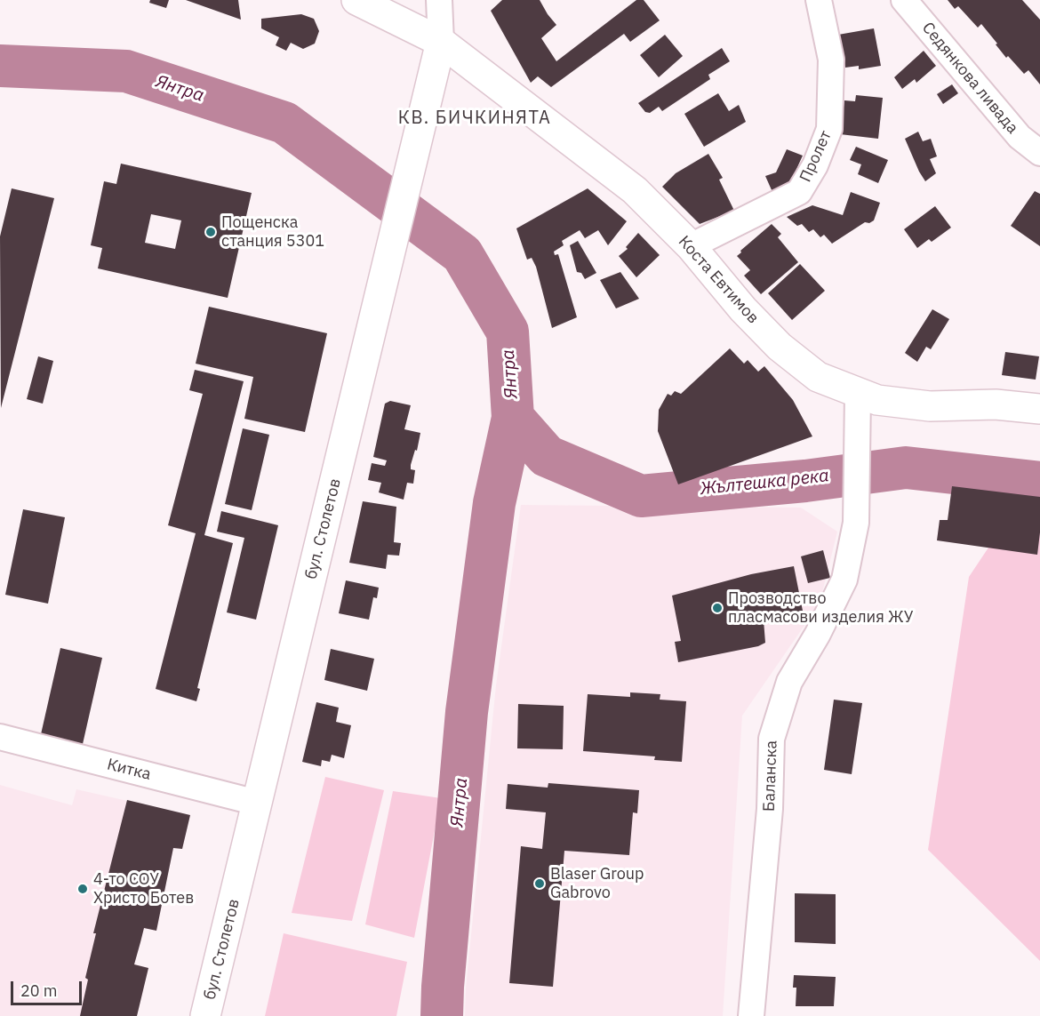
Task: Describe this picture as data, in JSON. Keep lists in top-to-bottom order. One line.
{"streets":{"main road":["Коста Евтимов","бул. Столетов"],"street":["Седянкова ливада","Пролет","Китка","Баланска"]},"crossings":[["Пролет","Коста Евтимов"],["Коста Евтимов","бул. Столетов"],["Коста Евтимов","Баланска"],["бул. Столетов","Китка"]],"districts":["КВ. БИЧКИНЯТА"],"water":["Янтра","Жълтешка река"],"places":["Пощенска станция 5301","Прозводство пласмасови изделия ЖУ","Blaser Group Gabrovo","4-то СОУ Христо Ботев"],"scale_bar":"20 m"}
